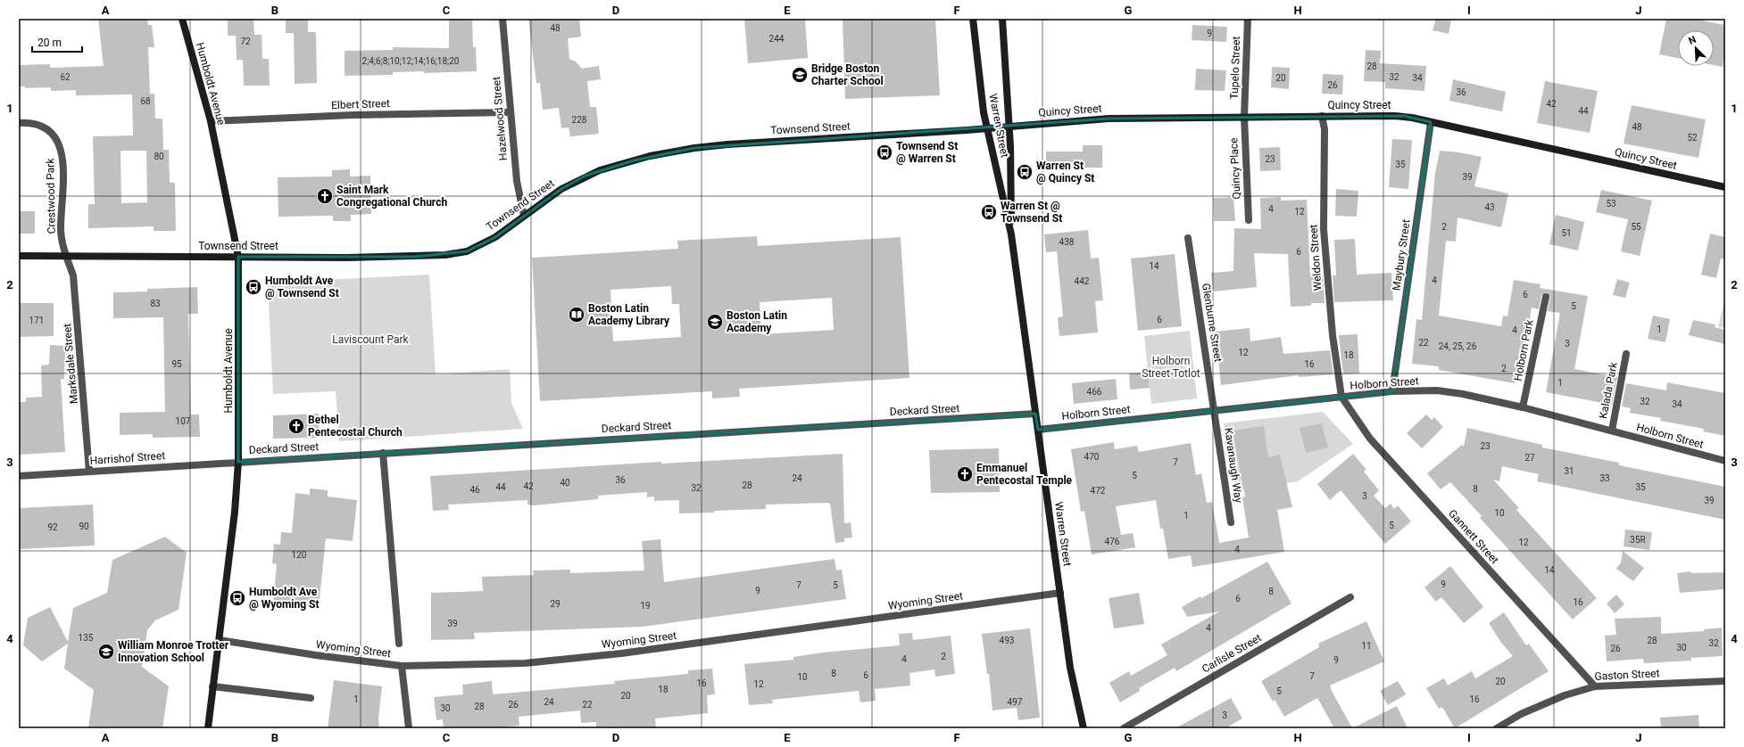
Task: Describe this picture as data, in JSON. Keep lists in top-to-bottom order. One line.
{"streets":{"main road":["Humboldt Avenue","Quincy Street","Warren Street","Townsend Street"],"street":["Tupelo Street","Elbert Street","Hazelwood Street","Quincy Place","Crestwood Park","Maybury Street","Weldon Street","Glenburne Street","Holborn Park","Marksdale Street","Holborn Street","Kalada Park","Deckard Street","Harrishof Street","Kavanaugh Way","Gannett Street","Wyoming Street","Carlisle Street","Gaston Street"]},"crossings":[["Tupelo Street","Quincy Street"],["Tupelo Street","Quincy Place"],["Humboldt Avenue","Elbert Street"],["Humboldt Avenue","Townsend Street"],["Humboldt Avenue","Deckard Street"],["Humboldt Avenue","Harrishof Street"],["Humboldt Avenue","Wyoming Street"],["Elbert Street","Hazelwood Street"],["Quincy Street","Warren Street"],["Quincy Street","Townsend Street"],["Quincy Street","Quincy Place"],["Quincy Street","Maybury Street"],["Quincy Street","Weldon Street"],["Hazelwood Street","Townsend Street"],["Warren Street","Townsend Street"],["Warren Street","Holborn Street"],["Warren Street","Deckard Street"],["Warren Street","Wyoming Street"],["Townsend Street","Crestwood Park"],["Townsend Street","Marksdale Street"],["Crestwood Park","Marksdale Street"],["Maybury Street","Holborn Street"],["Weldon Street","Holborn Street"],["Weldon Street","Gannett Street"],["Glenburne Street","Holborn Street"],["Glenburne Street","Kavanaugh Way"],["Holborn Park","Holborn Street"],["Marksdale Street","Harrishof Street"],["Holborn Street","Kalada Park"],["Holborn Street","Kavanaugh Way"],["Holborn Street","Gannett Street"],["Deckard Street","Harrishof Street"],["Gannett Street","Gaston Street"]],"parks":["Laviscount Park","Holborn Street Totlot"],"places":{"school or university":["Bridge Boston Charter School","Boston Latin Academy","William Monroe Trotter Innovation School"],"bus stop":["Townsend St @ Warren St","Warren St @ Quincy St","Warren St @ Townsend St","Humboldt Ave @ Townsend St","Humboldt Ave @ Wyoming St"],"church":["Saint Mark Congregational Church","Bethel Pentecostal Church","Emmanuel Pentecostal Temple"],"library":["Boston Latin Academy Library"]},"house_numbers":["48","9","244","72","2;4;6;8;10;12;14;16;18;20","28","62","32","20","34","26","36","68","42","44","228","48","52","80","23","35","39","53","43","4","12","2","55","51","438","6","14","4","442","6","83","5","6","171","1","4","22","3","24, 25, 26","12","18","95","16","2","1","466","32","34","107","23","470","27","7","31","5","24","33","36","40","28","42","44","35","32","8","46","472","3","39","10","1","5","90","92","35R","476","12","4","120","14","9","7","5","9","8","6","16","29","19","39","4","135","493","28","32","11","30","26","2","4","9","8","6","7","10","20","16","12","18","5","20","1","16","24","497","26","22","28","30","3"],"scale_bar":"20 m","north":"top left","grid":{"columns":["A","B","C","D","E","F","G","H","I","J"],"rows":["1","2","3","4"]}}
